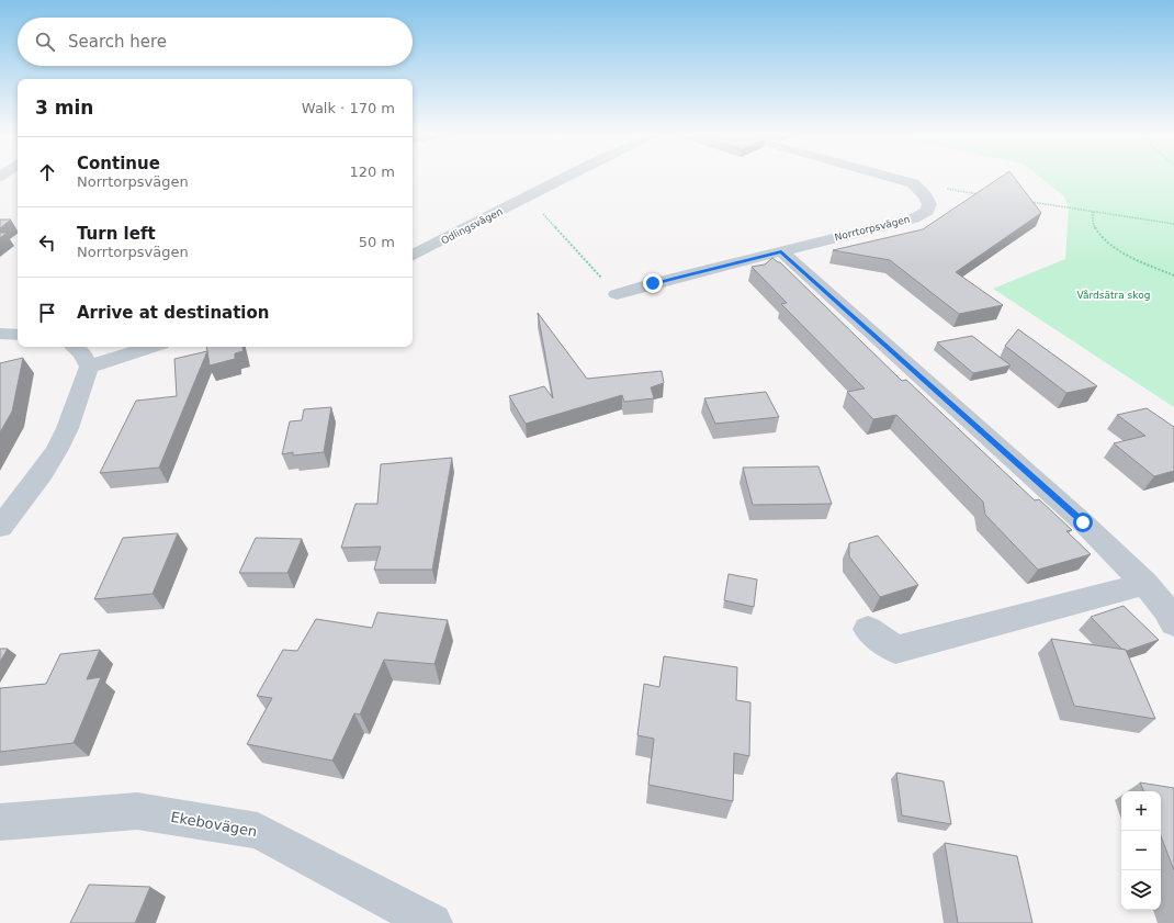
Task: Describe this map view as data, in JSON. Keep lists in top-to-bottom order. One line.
{"streets":{"street":["Odlingsvägen","Norrtorpsvägen","Ekebovägen"]},"parks":["Vårdsätra skog"],"page":{"search":"Search here","heading":["3 min","Walk · 170 m"],"list":[["Continue","Norrtorpsvägen","120 m"],["Turn left","Norrtorpsvägen","50 m"],"Arrive at destination"],"map_buttons":["+","−"]}}
